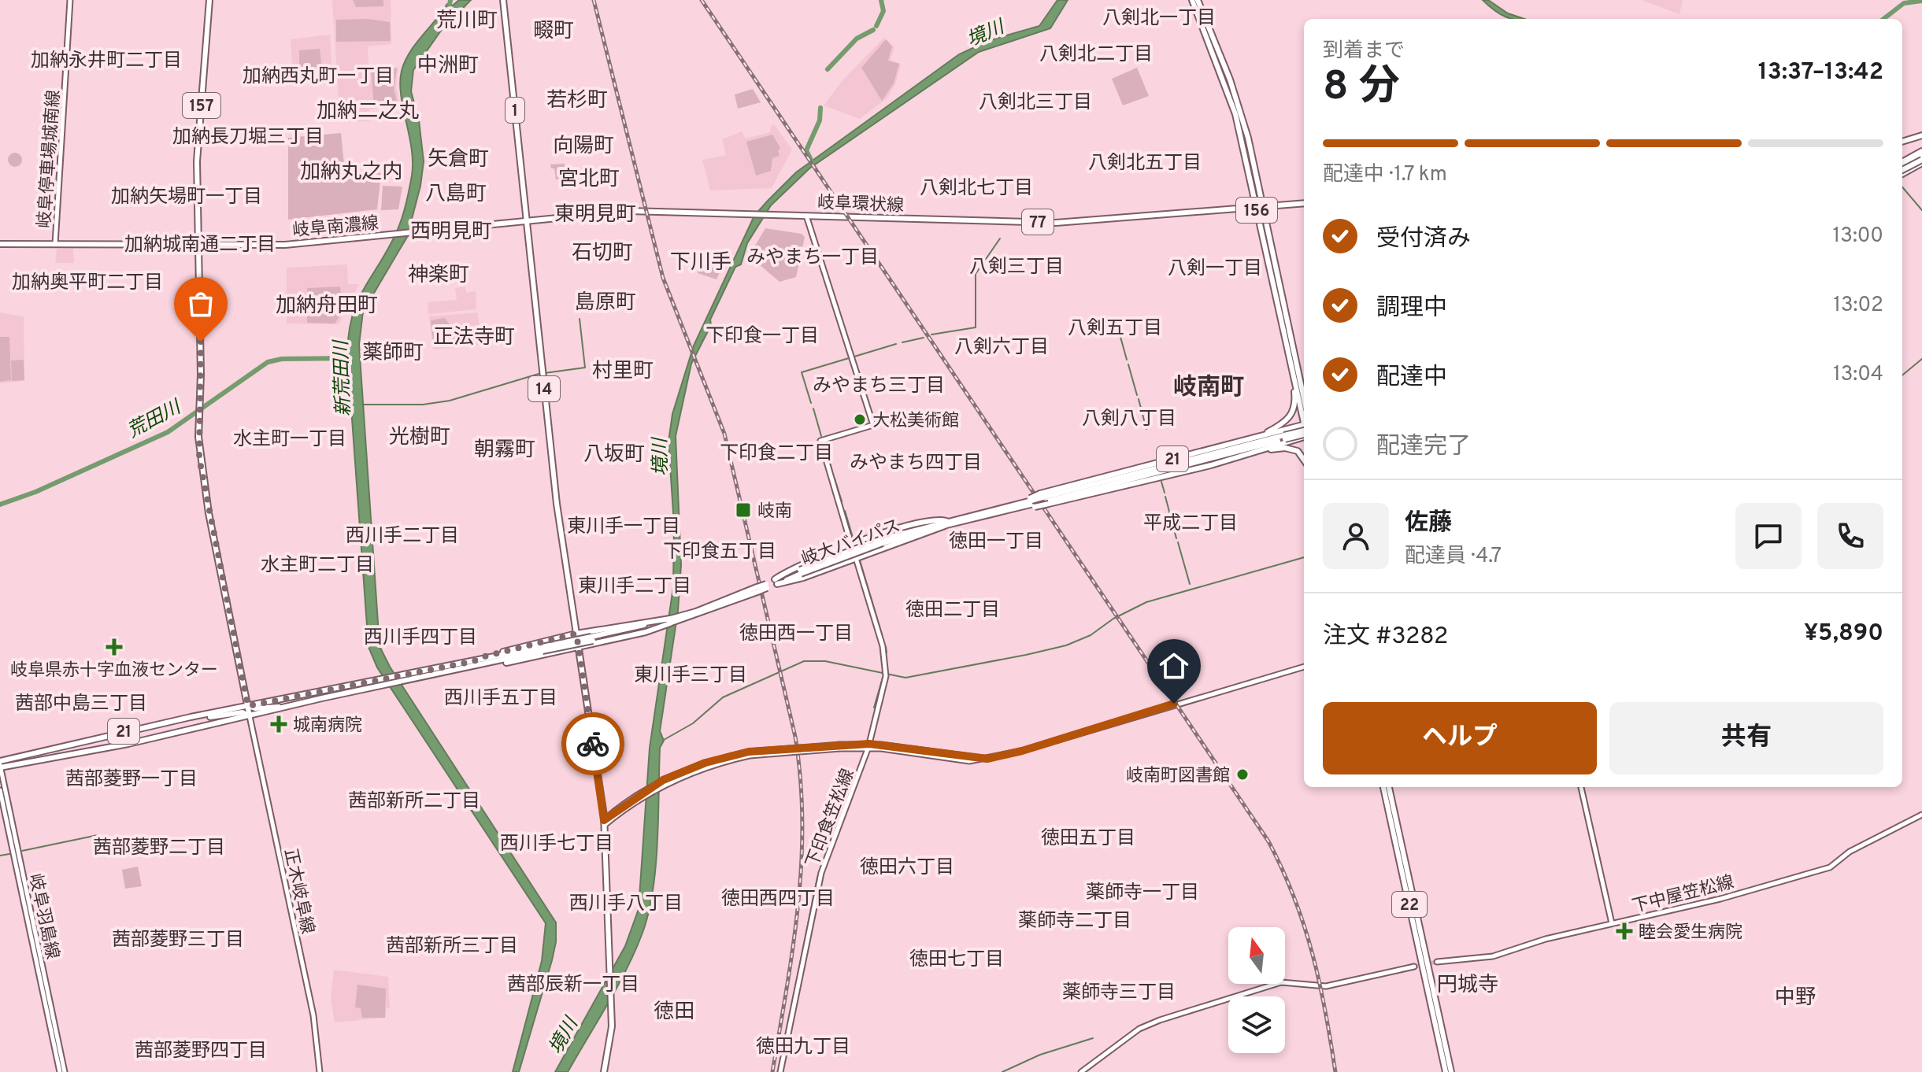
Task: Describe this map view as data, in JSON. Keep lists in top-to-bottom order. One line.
{"streets":{"main road":["157","1","岐阜停車場城南線","岐阜環状線","156","77","岐阜南濃線","14","21","岐大バイパス","下印食笠松線","正木岐阜線","下中屋笠松線","22","岐阜羽島線"]},"crossings":[["157","岐阜南濃線"],["157","21"],["157","岐大バイパス"],["157","正木岐阜線"],["1","岐阜環状線"],["1","岐阜南濃線"],["1","14"],["岐阜停車場城南線","岐阜南濃線"],["岐阜環状線","156"],["岐阜環状線","岐阜南濃線"],["岐阜環状線","14"],["岐阜環状線","下印食笠松線"],["岐阜南濃線","14"],["14","21"],["21","岐大バイパス"],["21","下印食笠松線"],["21","正木岐阜線"],["岐大バイパス","正木岐阜線"],["岐大バイパス","岐阜羽島線"]],"districts":["八剣北一丁目","荒川町","畷町","八剣北二丁目","加納永井町二丁目","中洲町","加納西丸町一丁目","若杉町","八剣北三丁目","加納二之丸","加納長刀堀三丁目","向陽町","矢倉町","八剣北五丁目","加納丸之内","宮北町","八剣北七丁目","八島町","加納矢場町一丁目","東明見町","西明見町","加納城南通二丁目","石切町","みやまち一丁目","下川手","八剣三丁目","八剣一丁目","神楽町","加納奥平町二丁目","島原町","加納舟田町","八剣五丁目","下印食一丁目","正法寺町","八剣六丁目","薬師町","村里町","みやまち三丁目","岐南町","八剣八丁目","光樹町","水主町一丁目","朝霧町","下印食二丁目","八坂町","みやまち四丁目","平成二丁目","東川手一丁目","西川手二丁目","徳田一丁目","下印食五丁目","水主町二丁目","東川手二丁目","徳田二丁目","徳田西一丁目","西川手四丁目","東川手三丁目","西川手五丁目","茜部中島三丁目","茜部菱野一丁目","茜部新所二丁目","徳田五丁目","西川手七丁目","茜部菱野二丁目","徳田六丁目","薬師寺一丁目","徳田西四丁目","西川手八丁目","薬師寺二丁目","茜部菱野三丁目","茜部新所三丁目","徳田七丁目","茜部辰新一丁目","円城寺","薬師寺三丁目","中野","徳田","徳田九丁目","茜部菱野四丁目"],"water":["境川","新荒田川","荒田川"],"places":{"other":["大松美術館","岐南町図書館"],"transit":["岐南"],"health":["岐阜県赤十字血液センター","城南病院","睦会愛生病院"]},"north":"top","page":{"heading":["8 分","到着まで","13:37–13:42"],"panel":["佐藤","配達員 · 4.7","注文 #3282","¥5,890"],"bar":"配達中 · 1.7 km","list":[["受付済み","13:00"],["調理中","13:02"],["配達中","13:04"],"配達完了"],"buttons":["ヘルプ","共有"]}}
